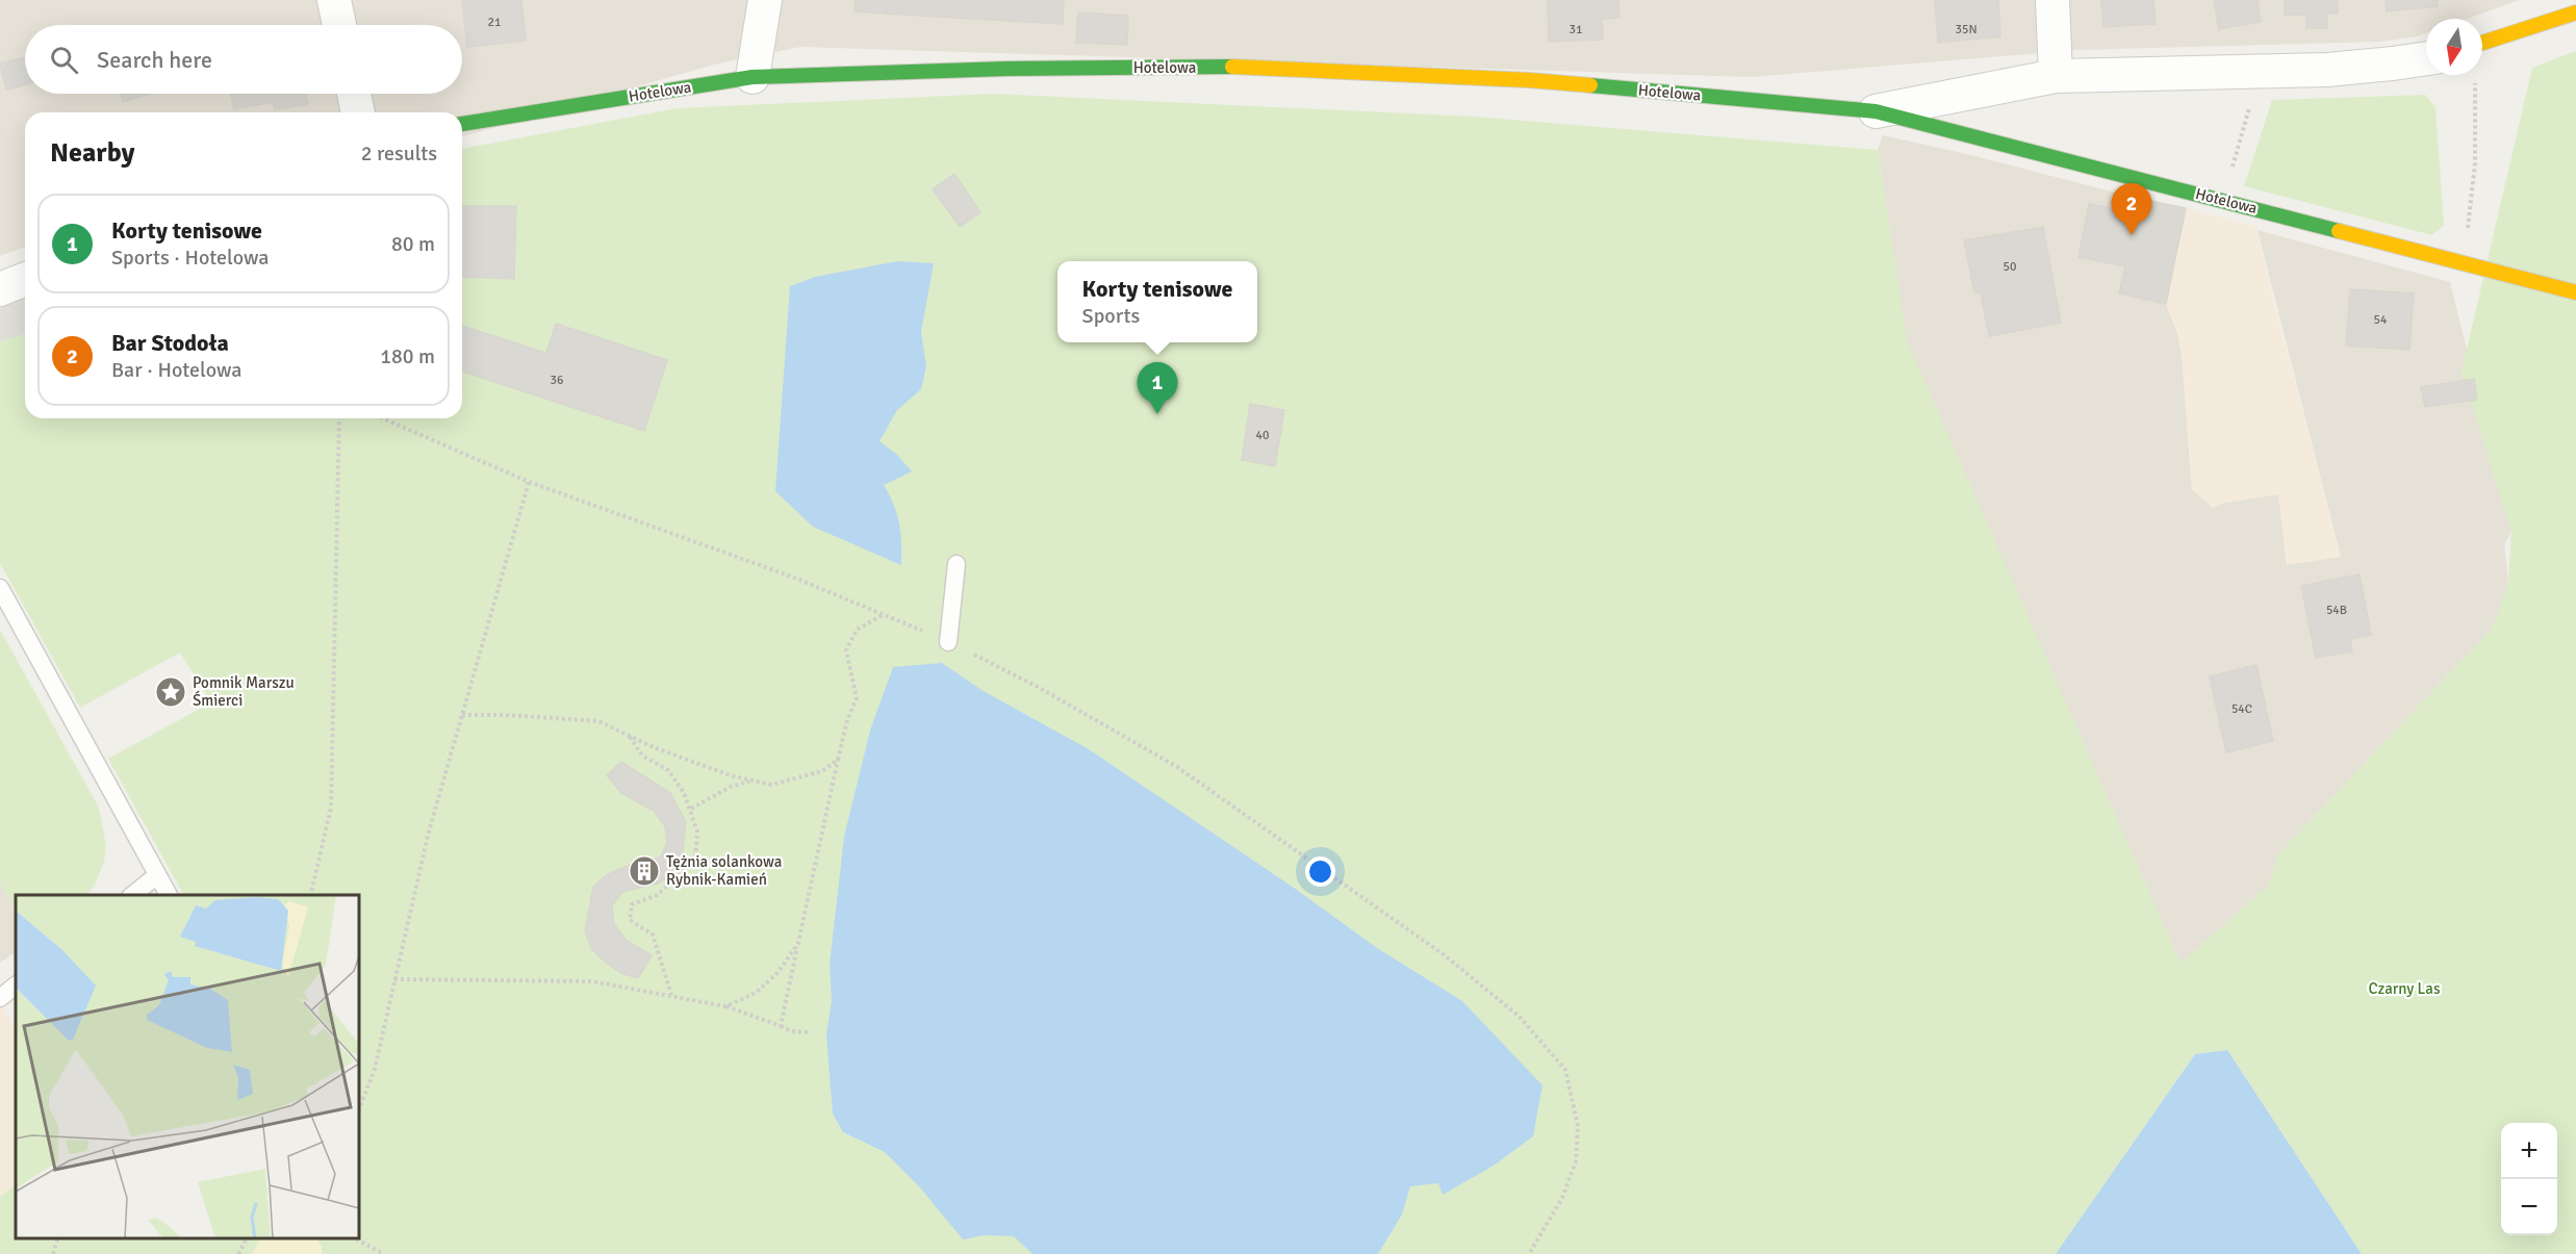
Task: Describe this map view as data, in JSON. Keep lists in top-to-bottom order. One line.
{"streets":{"street":["Hotelowa"]},"parks":["Czarny Las"],"places":{"place":["Pomnik Marszu Śmierci"],"building":["Tężnia solankowa Rybnik-Kamień"]},"house_numbers":["21","31","35N","50","54","36","40","54B","54C"],"north":"bottom","page":{"search":"Search here","heading":["Nearby","2 results"],"pins":["2","1"],"list":[{"mark":"1","name":"Korty tenisowe","note":"Sports · Hotelowa","value":"80 m"},{"mark":"2","name":"Bar Stodoła","note":"Bar · Hotelowa","value":"180 m"}],"popup":["Korty tenisowe","Sports"],"map_buttons":["+","−"]}}
